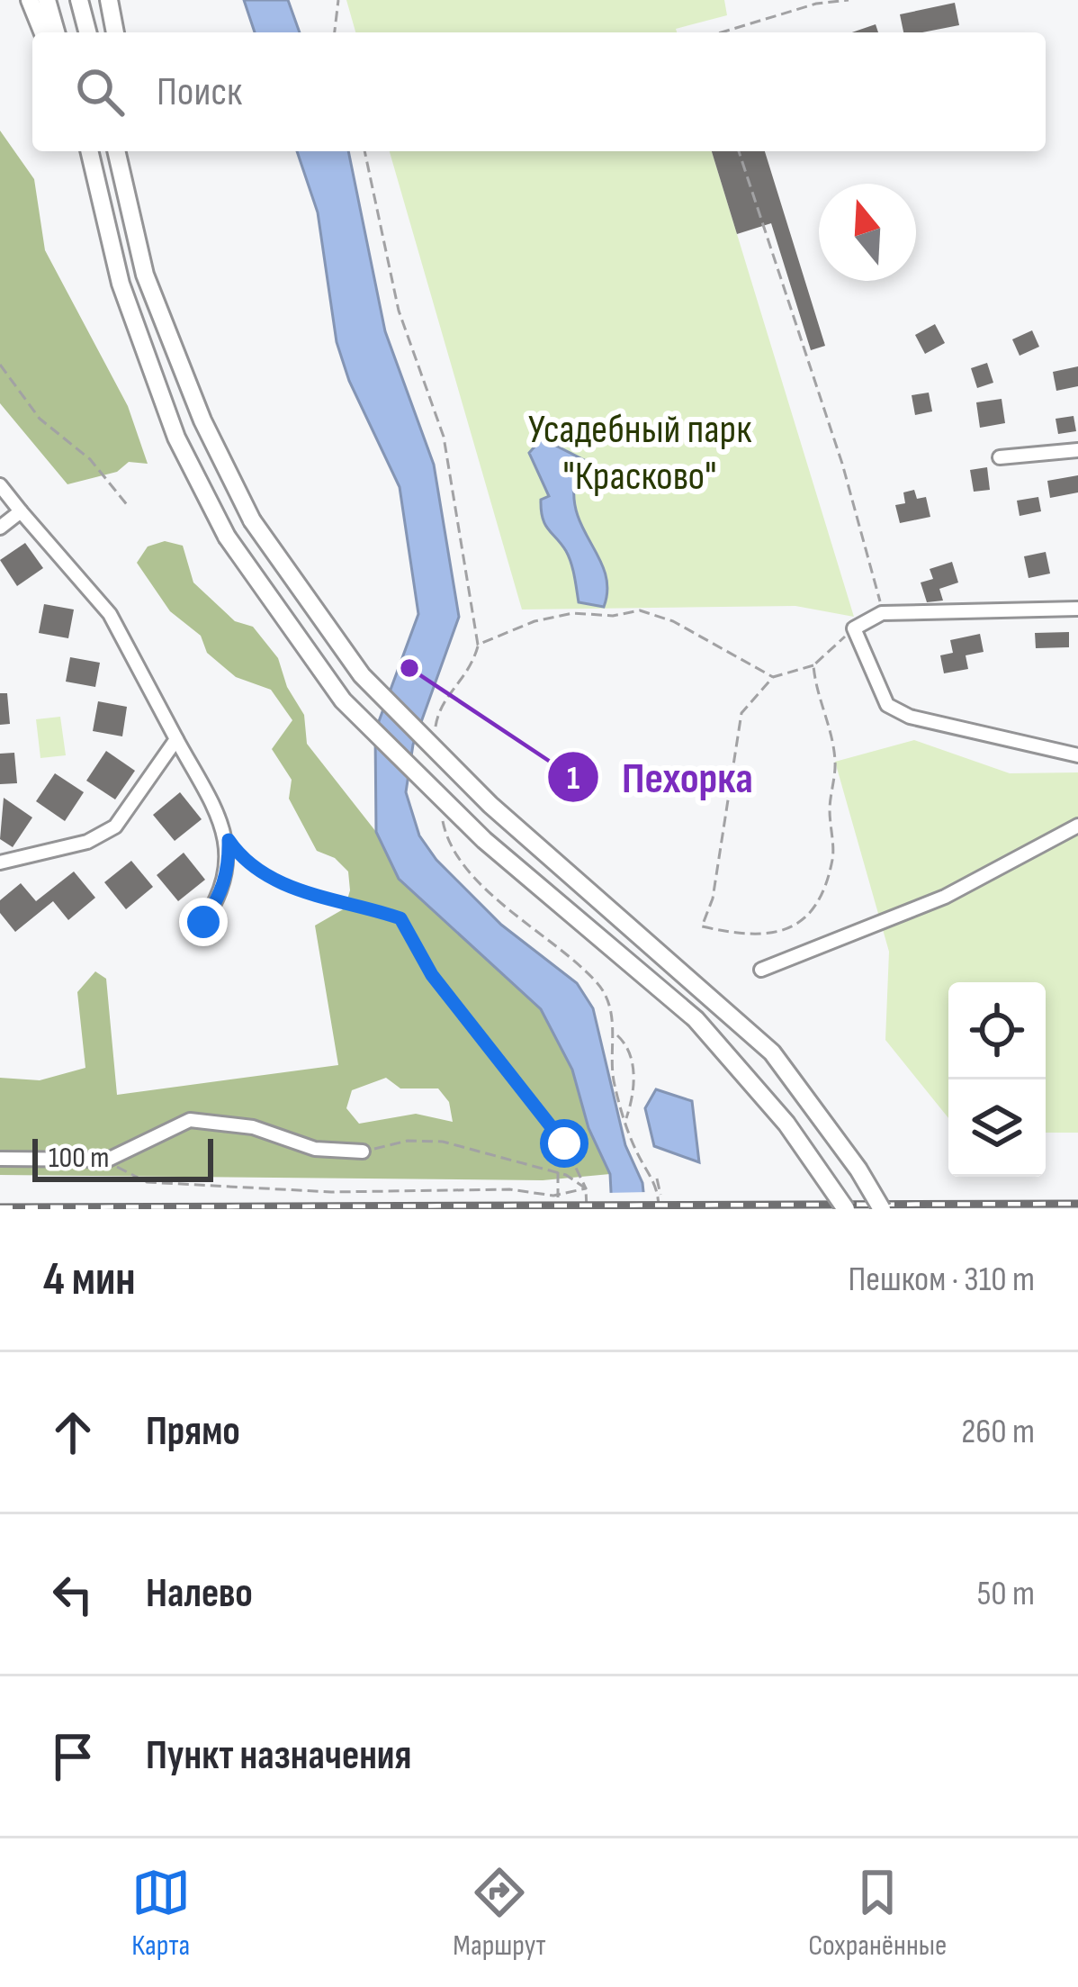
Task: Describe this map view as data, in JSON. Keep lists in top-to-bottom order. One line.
{"parks":["Усадебный парк \"Красково\""],"places":["Пехорка"],"scale_bar":"100 m","north":"top","page":{"search":"Поиск","scale":"100 m","heading":["4 мин","Пешком · 310 m"],"list":[["Прямо","260 m"],["Налево","50 m"],"Пункт назначения"],"nav":["Карта","Маршрут","Сохранённые"]}}
